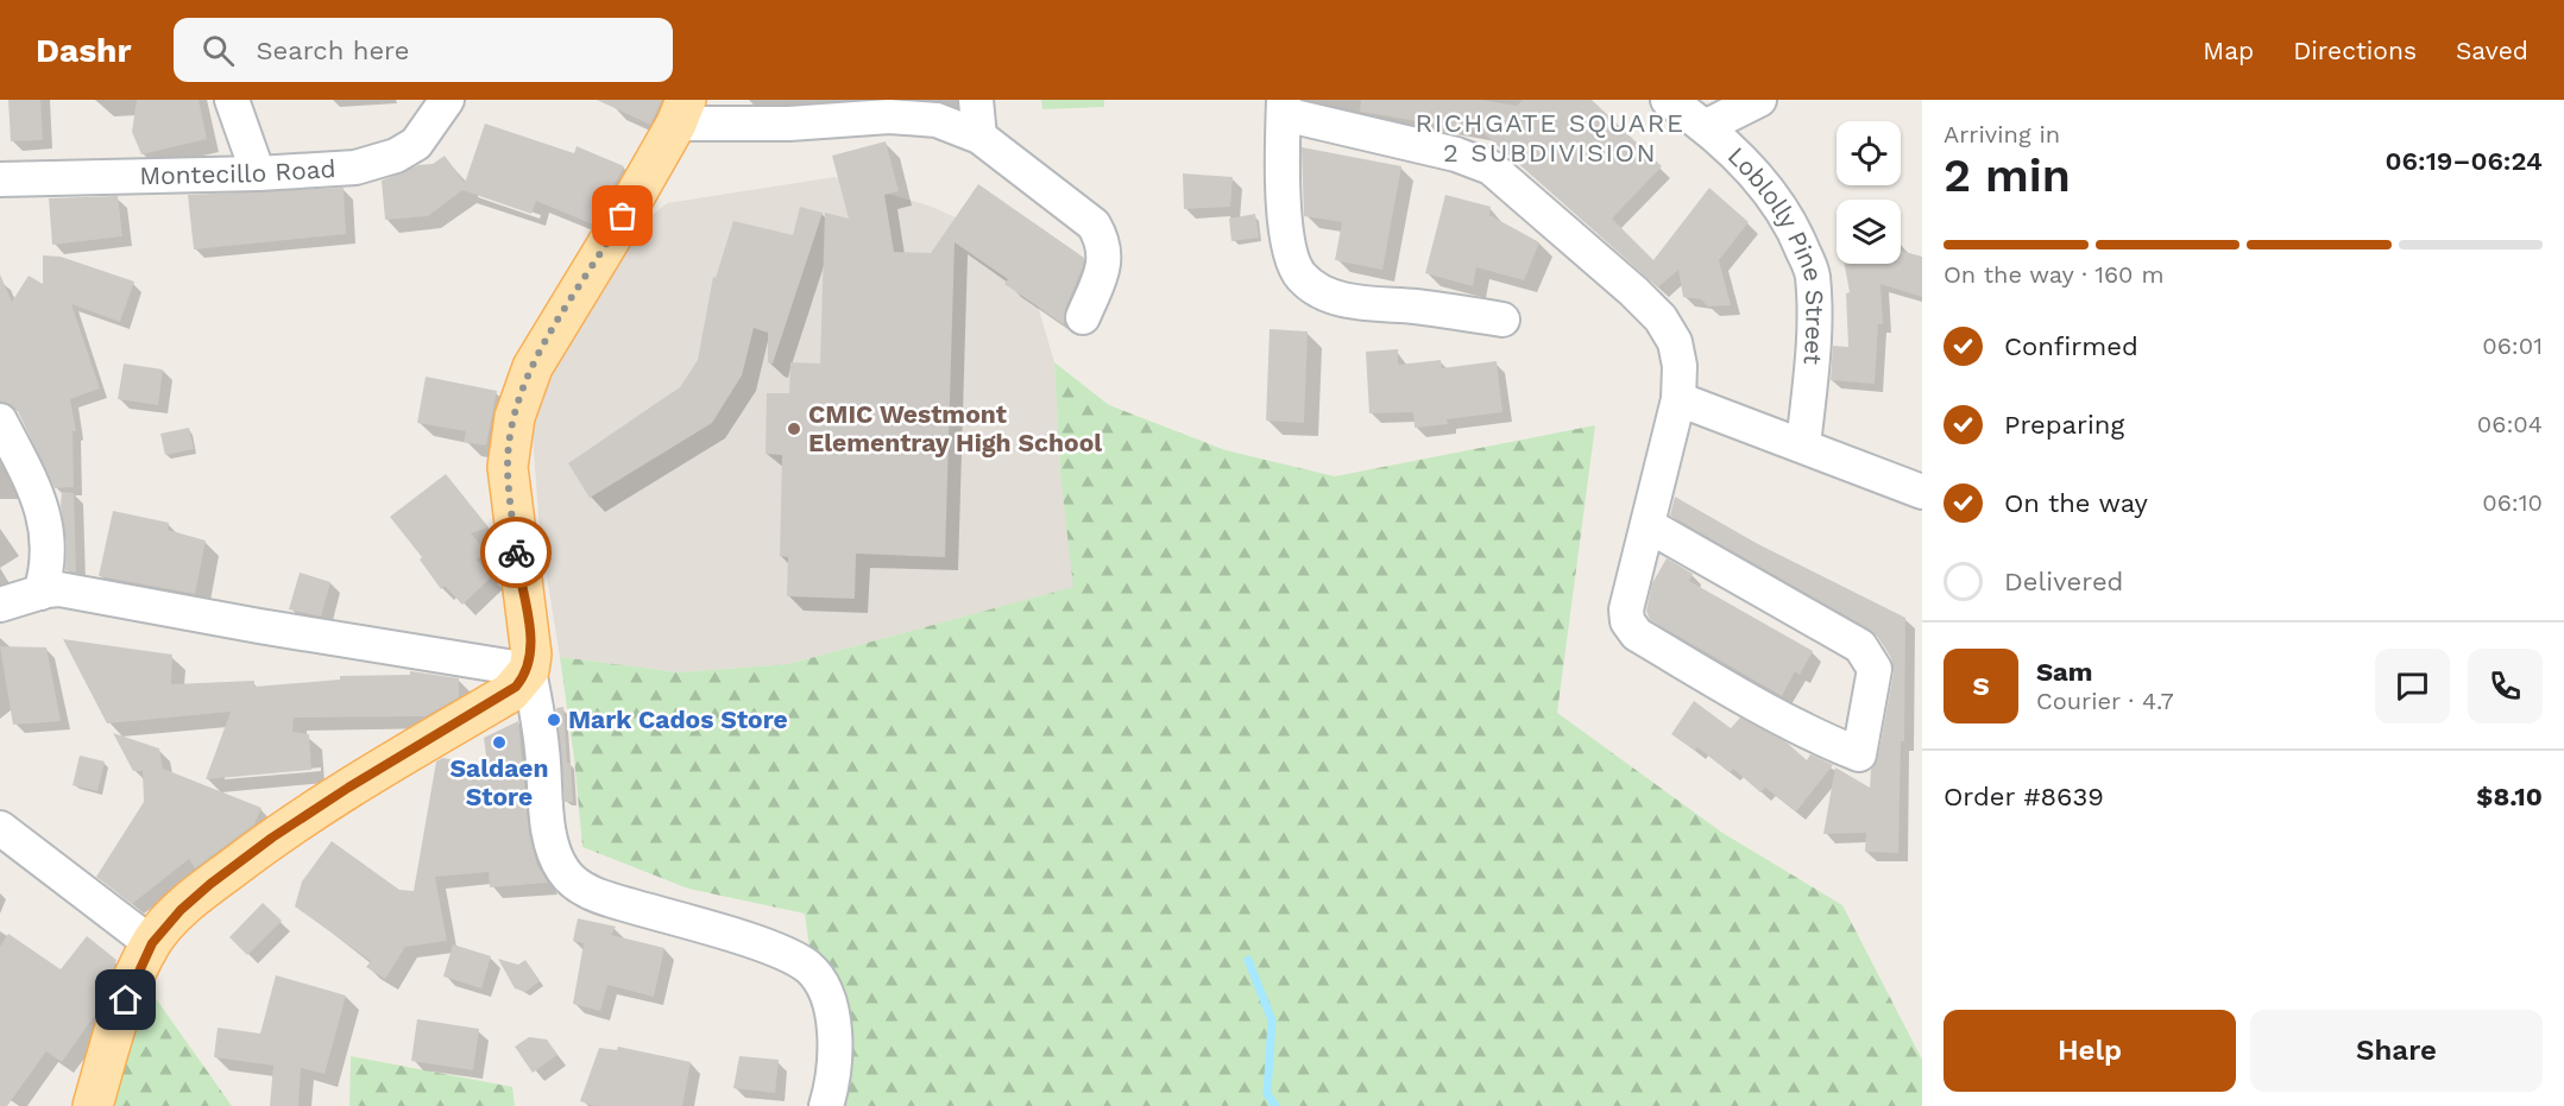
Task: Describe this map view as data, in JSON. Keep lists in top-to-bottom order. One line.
{"streets":{"street":["Montecillo Road","Loblolly Pine Street"]},"districts":["RICHGATE SQUARE 2 SUBDIVISION"],"places":["CMIC Westmont Elementray High School","Mark Cados Store","Saldaen Store"],"page":{"header":"Dashr","search":"Search here","nav":["Map","Directions","Saved"],"heading":["2 min","Arriving in","06:19–06:24"],"panel":["Sam","Courier · 4.7","Order #8639","$8.10"],"bar":"On the way · 160 m","list":[["Confirmed","06:01"],["Preparing","06:04"],["On the way","06:10"],"Delivered"],"round":"S","buttons":["Help","Share"]}}
